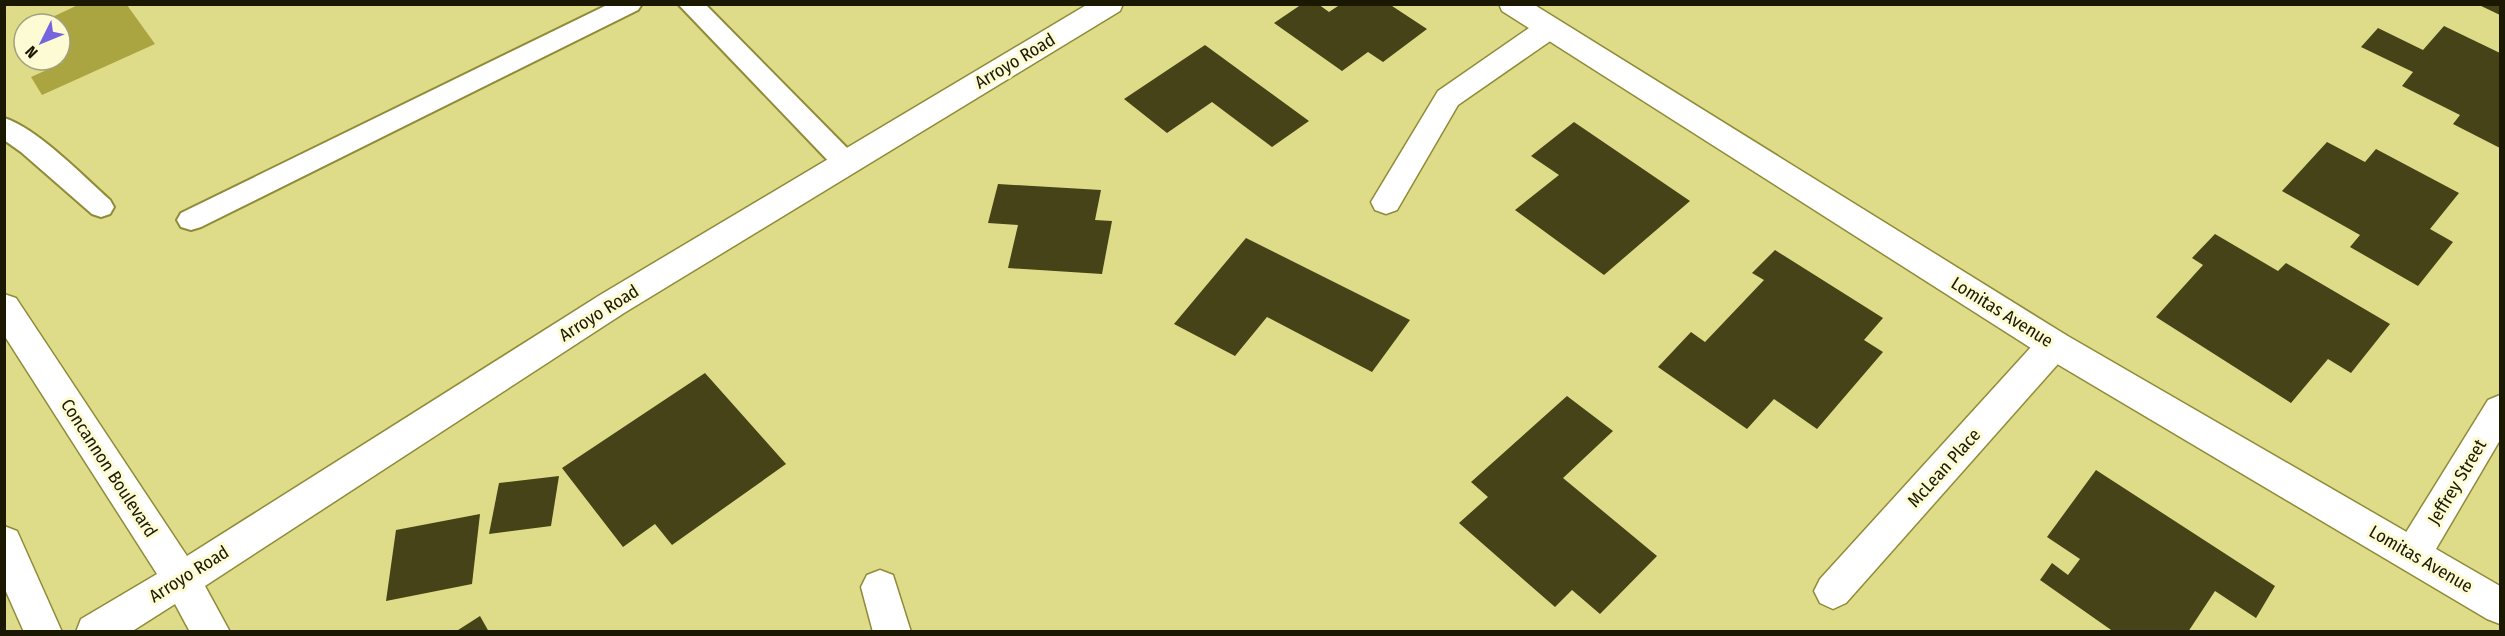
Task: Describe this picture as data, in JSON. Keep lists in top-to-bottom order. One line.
{"streets":{"street":["Arroyo Road","Lomitas Avenue","Concannon Boulevard","McLean Place","Jeffrey Street"]},"crossings":[["Arroyo Road","Concannon Boulevard"],["Lomitas Avenue","McLean Place"],["Lomitas Avenue","Jeffrey Street"]],"north":"bottom left"}
